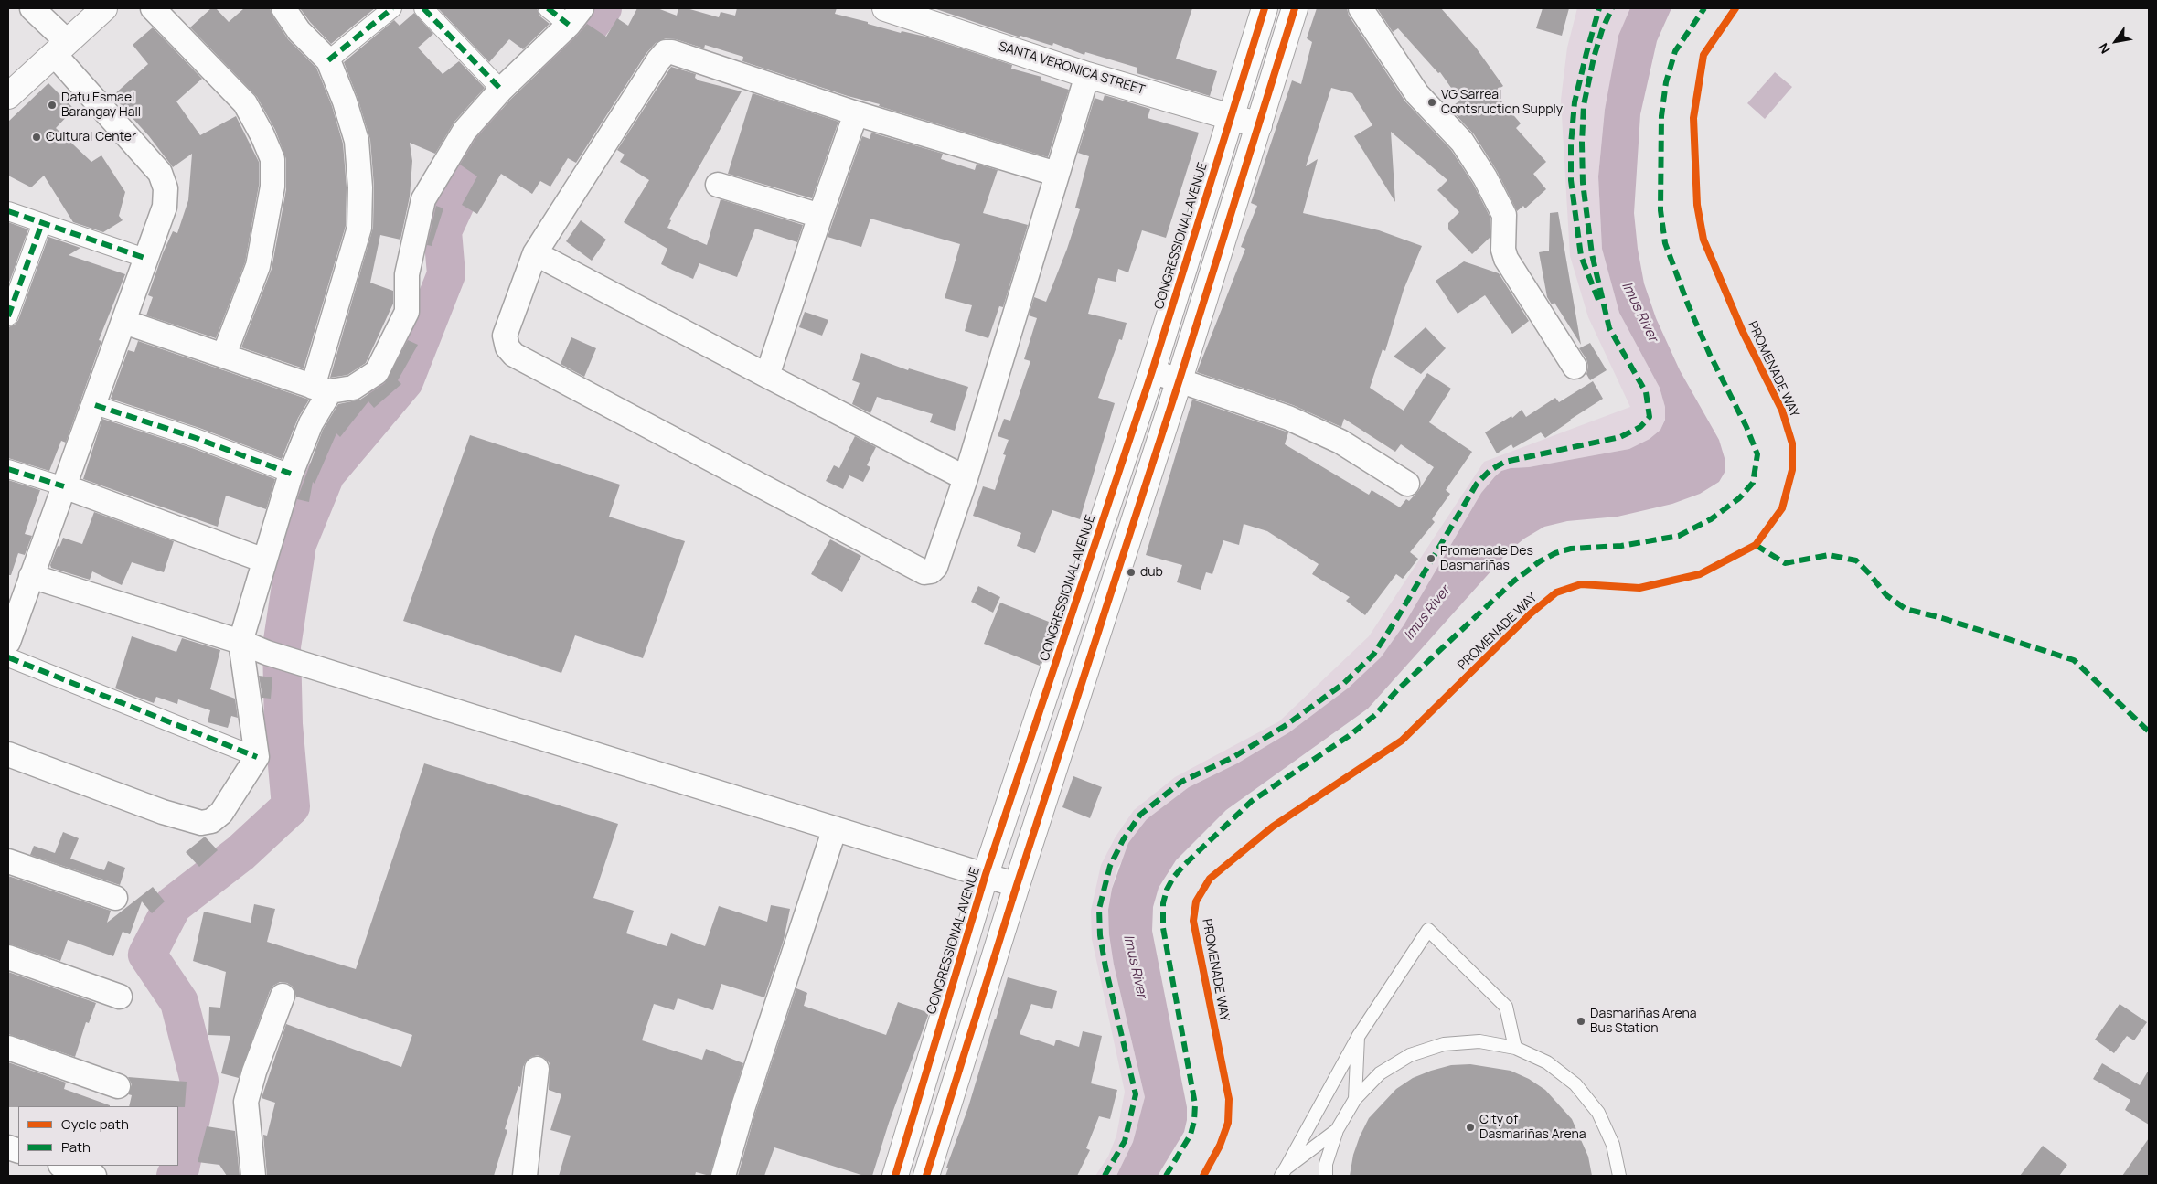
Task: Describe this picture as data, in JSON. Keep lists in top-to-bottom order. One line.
{"streets":{"main road":["SANTA VERONICA STREET","CONGRESSIONAL AVENUE"],"cycle path":["PROMENADE WAY"]},"crossings":[["SANTA VERONICA STREET","CONGRESSIONAL AVENUE"]],"water":["Imus River"],"places":["VG Sarreal Contsruction Supply","Datu Esmael Barangay Hall","Cultural Center","Promenade Des Dasmariñas","dub","Dasmariñas Arena Bus Station","City of Dasmariñas Arena"],"legend":["Cycle path","Path"],"north":"bottom left"}
